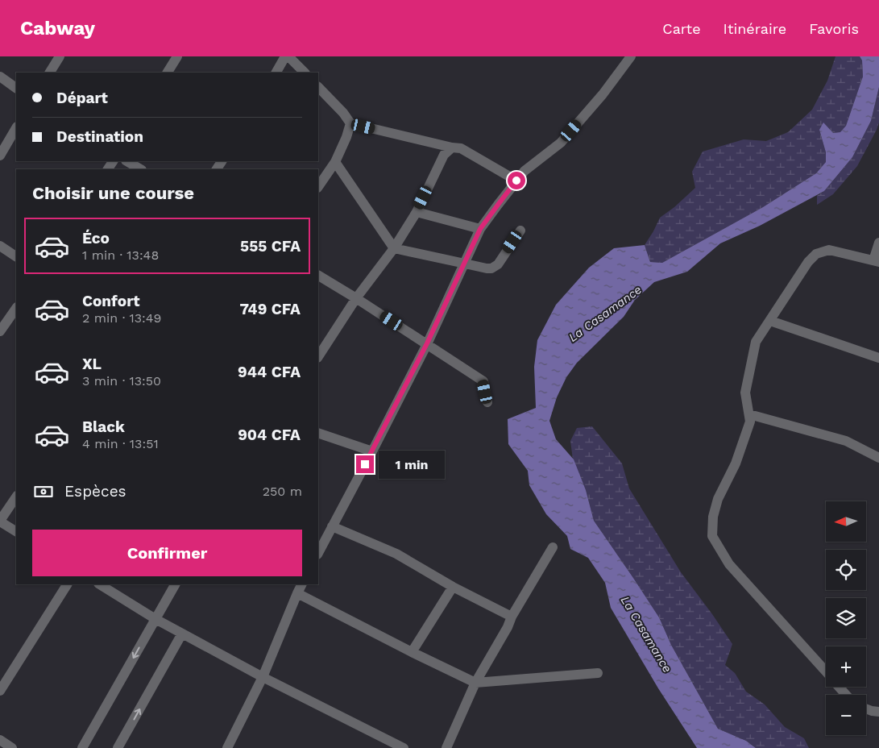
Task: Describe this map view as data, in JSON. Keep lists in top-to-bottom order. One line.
{"water":["La Casamance"],"north":"left","page":{"header":"Cabway","nav":["Carte","Itinéraire","Favoris"],"banner":["Départ","Destination"],"heading":"Choisir une course","list":[{"name":"Éco","note":"1 min · 13:48","value":"555 CFA"},{"name":"Confort","note":"2 min · 13:49","value":"749 CFA"},{"name":"XL","note":"3 min · 13:50","value":"944 CFA"},{"name":"Black","note":"4 min · 13:51","value":"904 CFA"}],"bubble":"1 min","pay":["Espèces","250 m"],"map_buttons":["+","−"],"buttons":"Confirmer"}}
